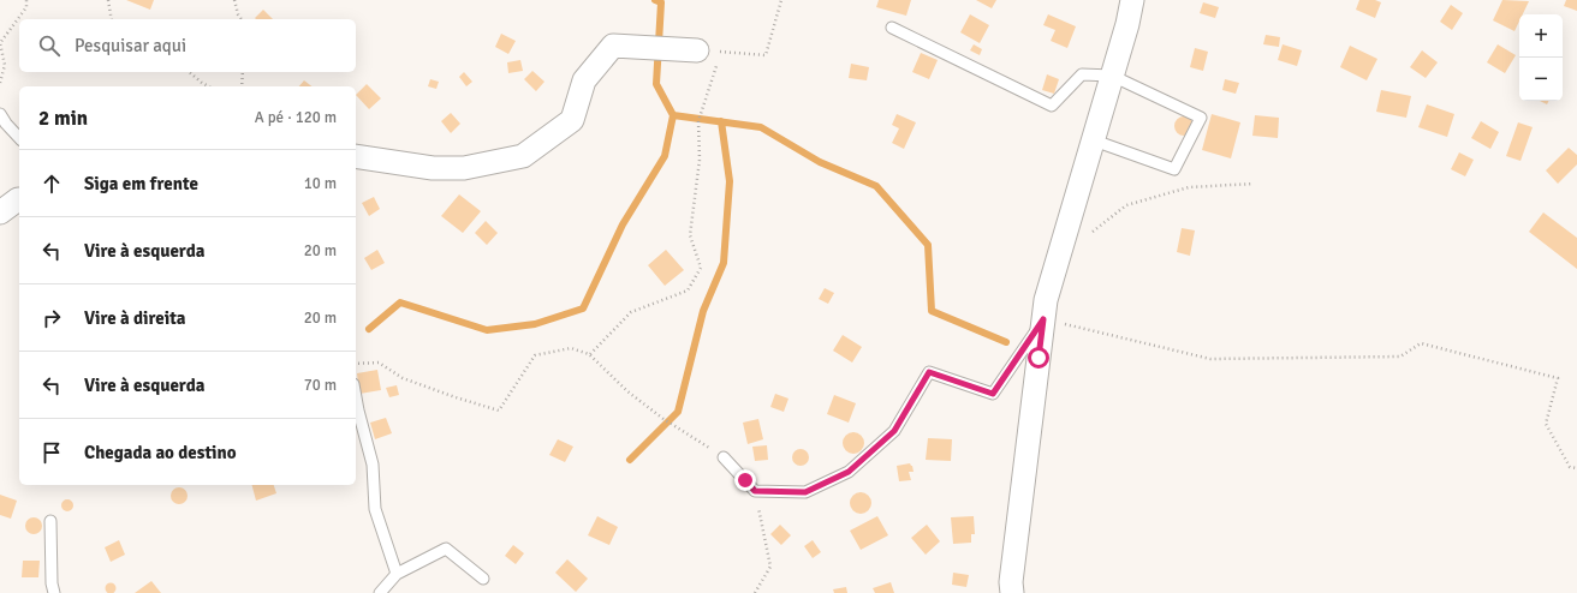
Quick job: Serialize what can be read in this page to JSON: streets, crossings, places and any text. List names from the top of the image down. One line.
{"page":{"map_buttons":["+","−"],"search":"Pesquisar aqui","heading":["2 min","A pé · 120 m"],"list":[["Siga em frente","10 m"],["Vire à esquerda","20 m"],["Vire à direita","20 m"],["Vire à esquerda","70 m"],"Chegada ao destino"]}}
